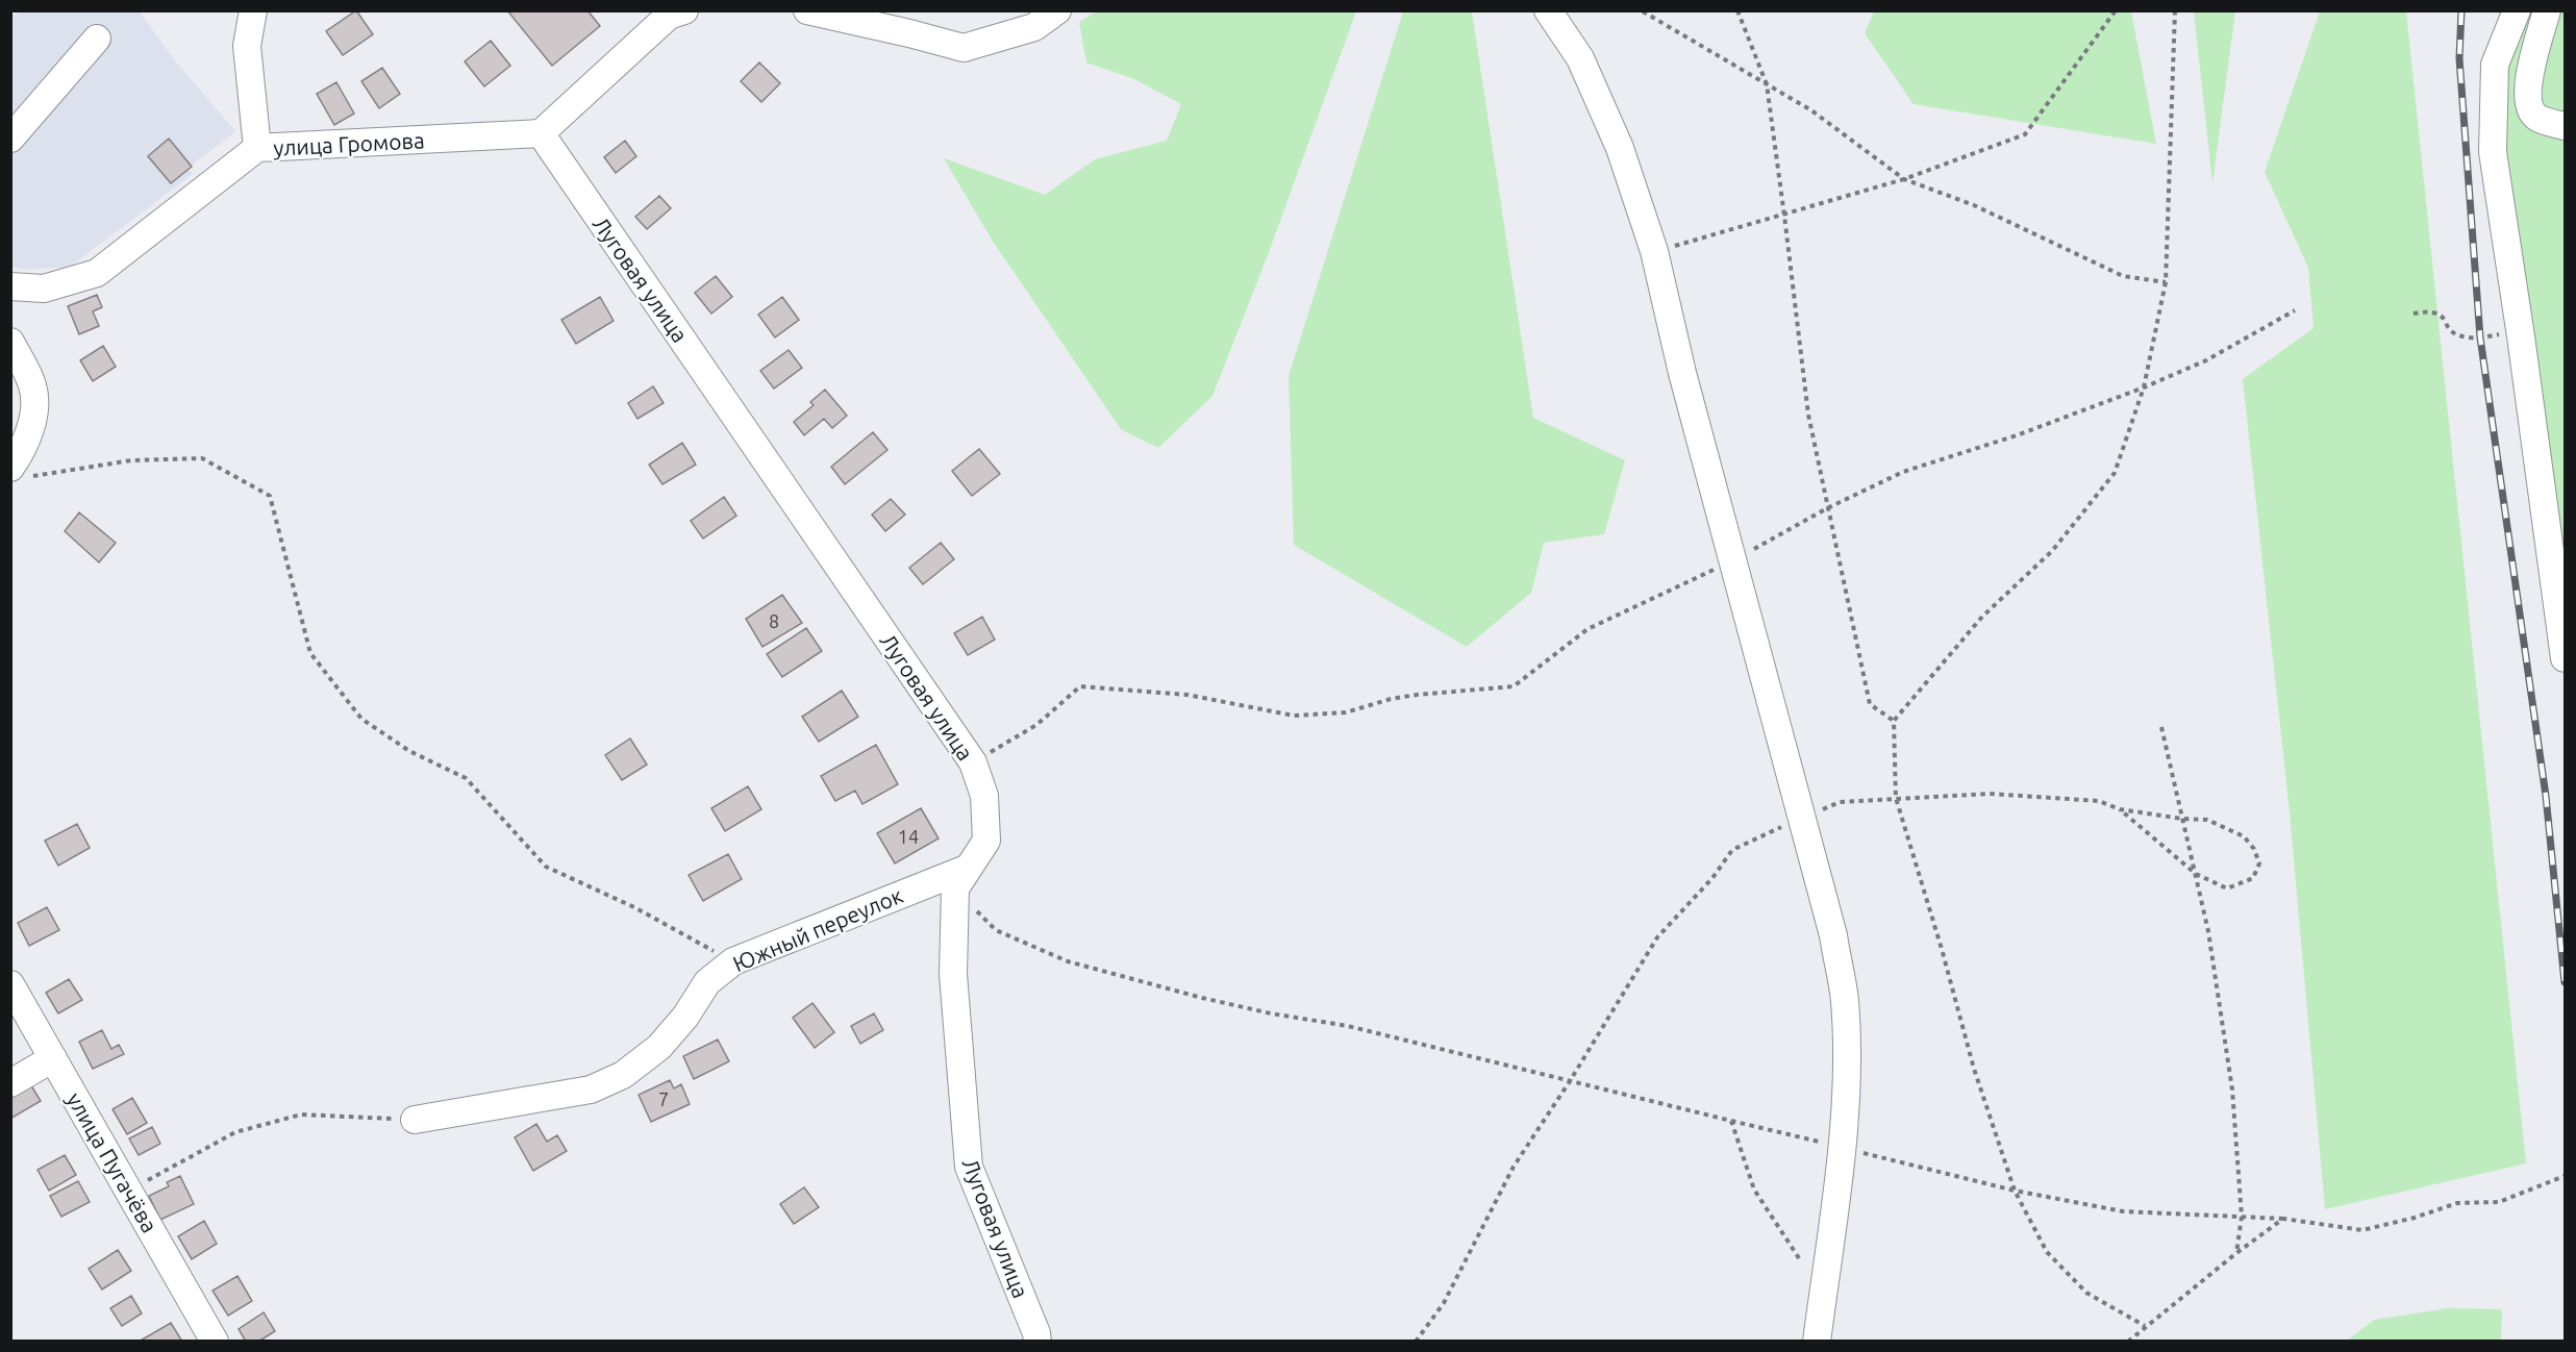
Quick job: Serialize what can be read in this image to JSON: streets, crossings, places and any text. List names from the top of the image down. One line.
{"streets":{"street":["улица Громова","Луговая улица","Южный переулок","улица Пугачёва"]},"crossings":[["улица Громова","Луговая улица"],["Луговая улица","Южный переулок"]],"house_numbers":["8","14","7"]}
